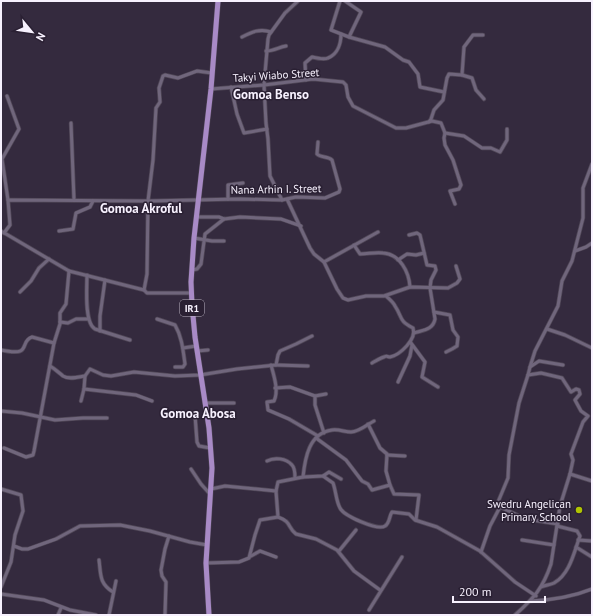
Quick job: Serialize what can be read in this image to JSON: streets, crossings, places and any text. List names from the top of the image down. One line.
{"streets":{"main road":["IR1"],"street":["Takyi Wiabo Street","Nana Arhin I. Street"]},"crossings":[["Takyi Wiabo Street","IR1"],["Nana Arhin I. Street","IR1"]],"districts":["Gomoa Benso","Gomoa Akroful","Gomoa Abosa"],"places":["Swedru Angelican Primary School"],"scale_bar":"200 m","north":"bottom right"}
